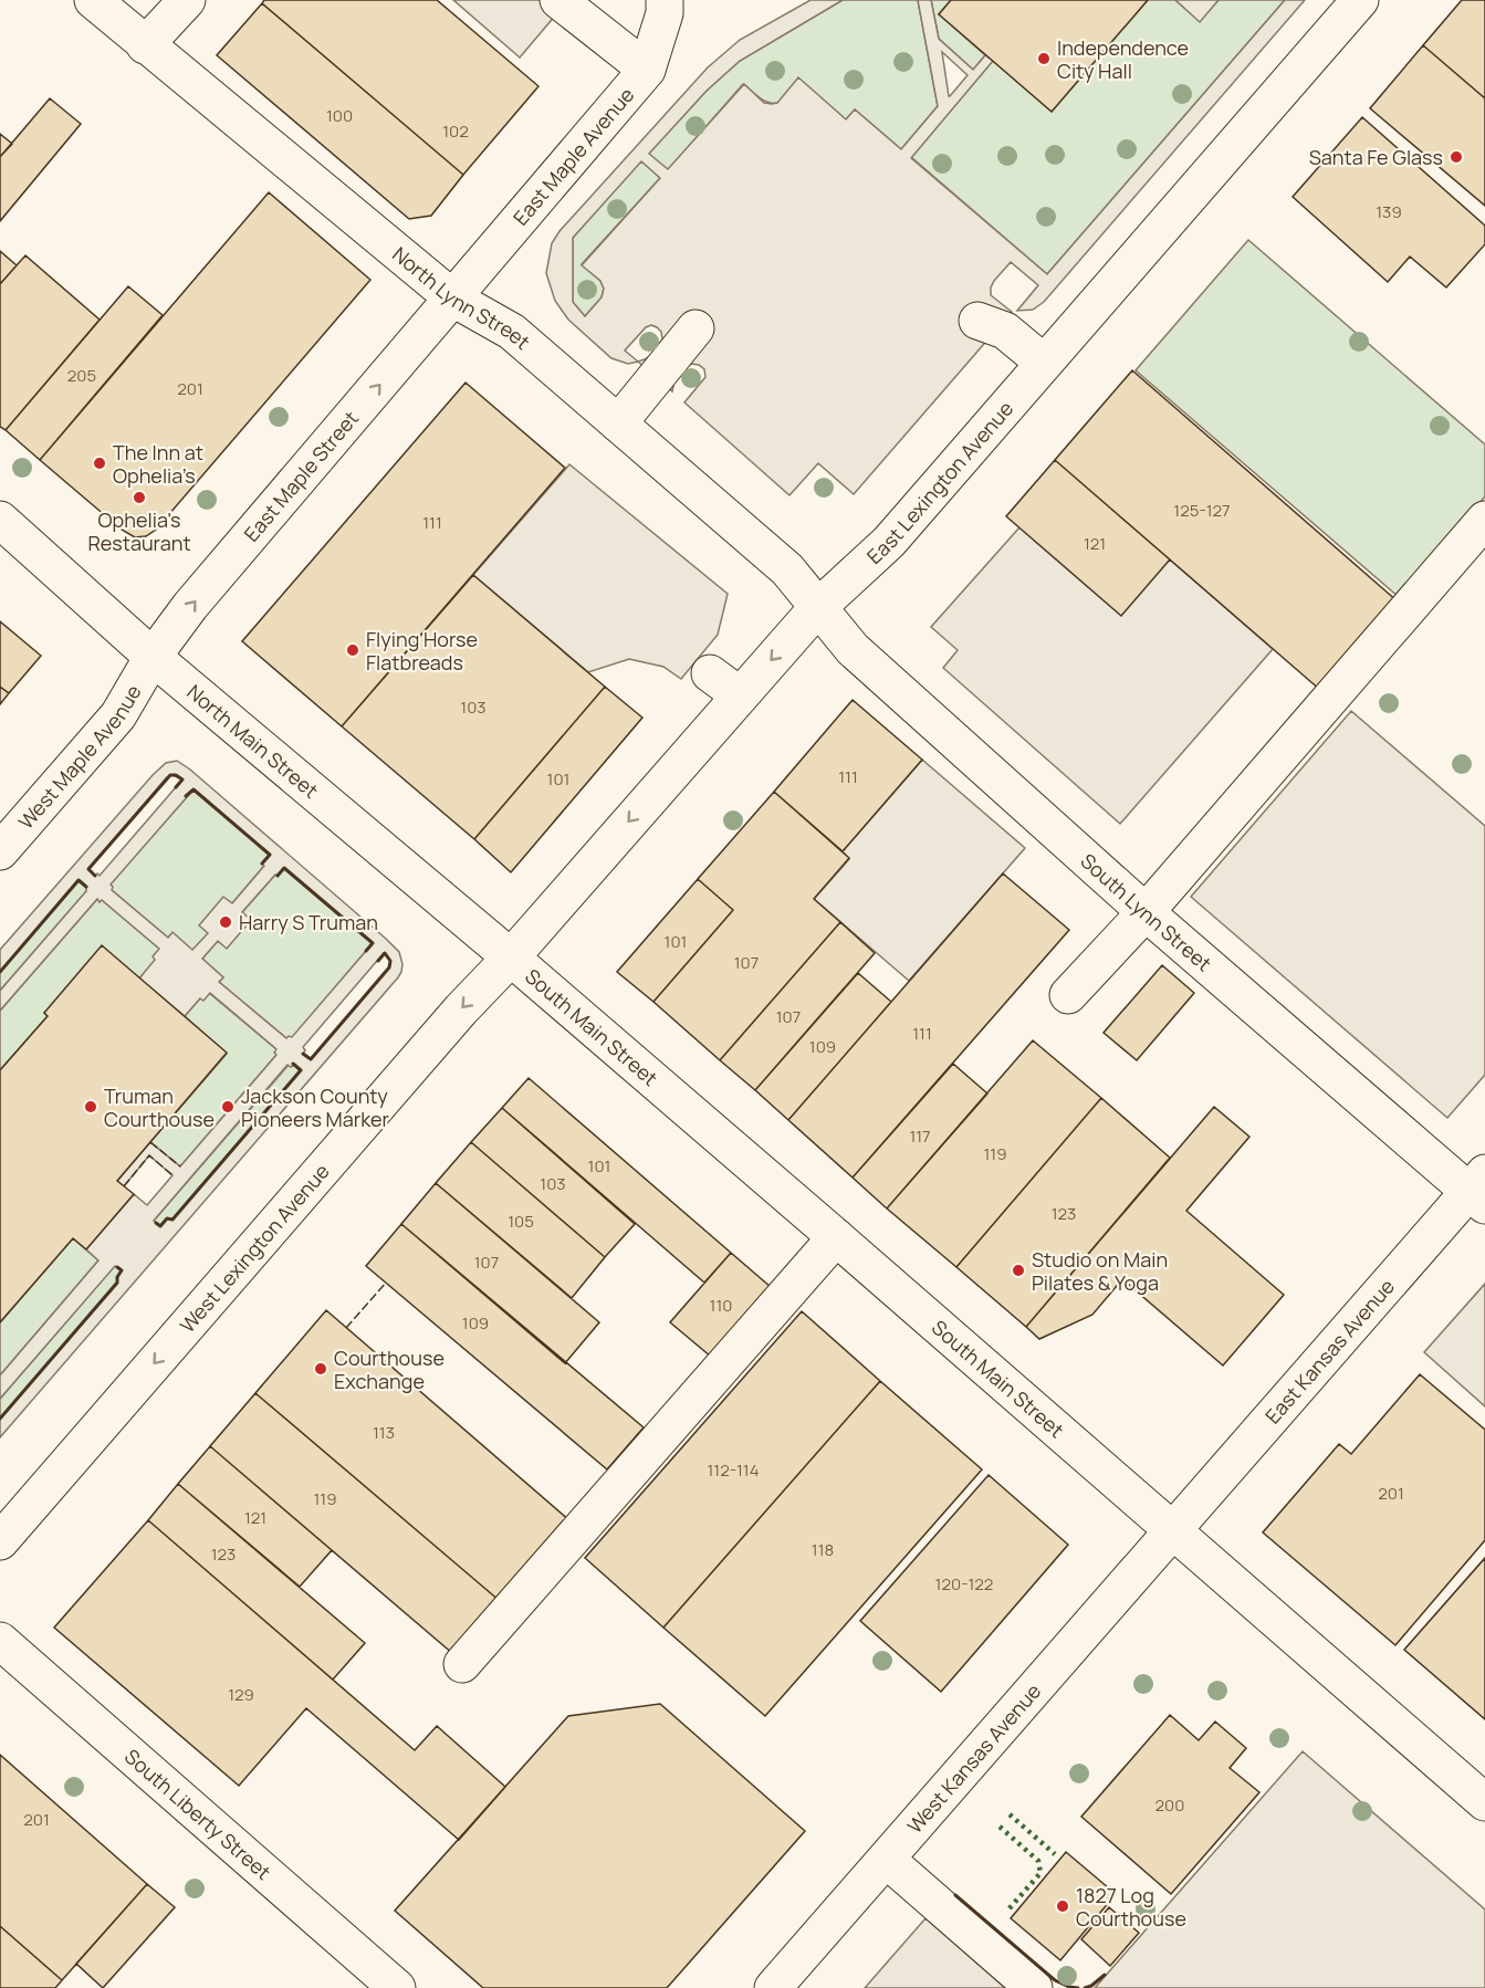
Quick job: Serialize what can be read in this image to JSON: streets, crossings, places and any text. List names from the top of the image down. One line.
{"streets":{"street":["East Maple Avenue","North Lynn Street","East Maple Street","East Lexington Avenue","North Main Street","West Maple Avenue","South Lynn Street","South Main Street","West Lexington Avenue","East Kansas Avenue","West Kansas Avenue","South Liberty Street"]},"crossings":[["East Maple Avenue","North Lynn Street"],["East Maple Avenue","East Maple Street"],["North Lynn Street","East Maple Street"],["North Lynn Street","East Lexington Avenue"],["North Lynn Street","South Lynn Street"],["East Maple Street","North Main Street"],["East Maple Street","West Maple Avenue"],["East Lexington Avenue","North Main Street"],["East Lexington Avenue","South Lynn Street"],["East Lexington Avenue","South Main Street"],["East Lexington Avenue","West Lexington Avenue"],["North Main Street","West Maple Avenue"],["North Main Street","South Main Street"],["North Main Street","West Lexington Avenue"],["South Lynn Street","East Kansas Avenue"],["South Main Street","West Lexington Avenue"],["South Main Street","East Kansas Avenue"],["South Main Street","West Kansas Avenue"],["East Kansas Avenue","West Kansas Avenue"]],"one_way":["East Maple Street","East Lexington Avenue","West Lexington Avenue"],"places":["Independence City Hall","Santa Fe Glass","The Inn at Ophelia’s","Ophelia's Restaurant","Flying Horse Flatbreads","Harry S Truman","Truman Courthouse","Jackson County Pioneers Marker","Studio on Main Pilates & Yoga","Courthouse Exchange","1827 Log Courthouse"],"house_numbers":["100","102","139","205","201","125-127","111","121","103","111","101","101","107","107","111","109","117","119","101","103","123","105","107","110","109","113","112-114","201","119","121","118","123","120-122","129","200","201"]}
